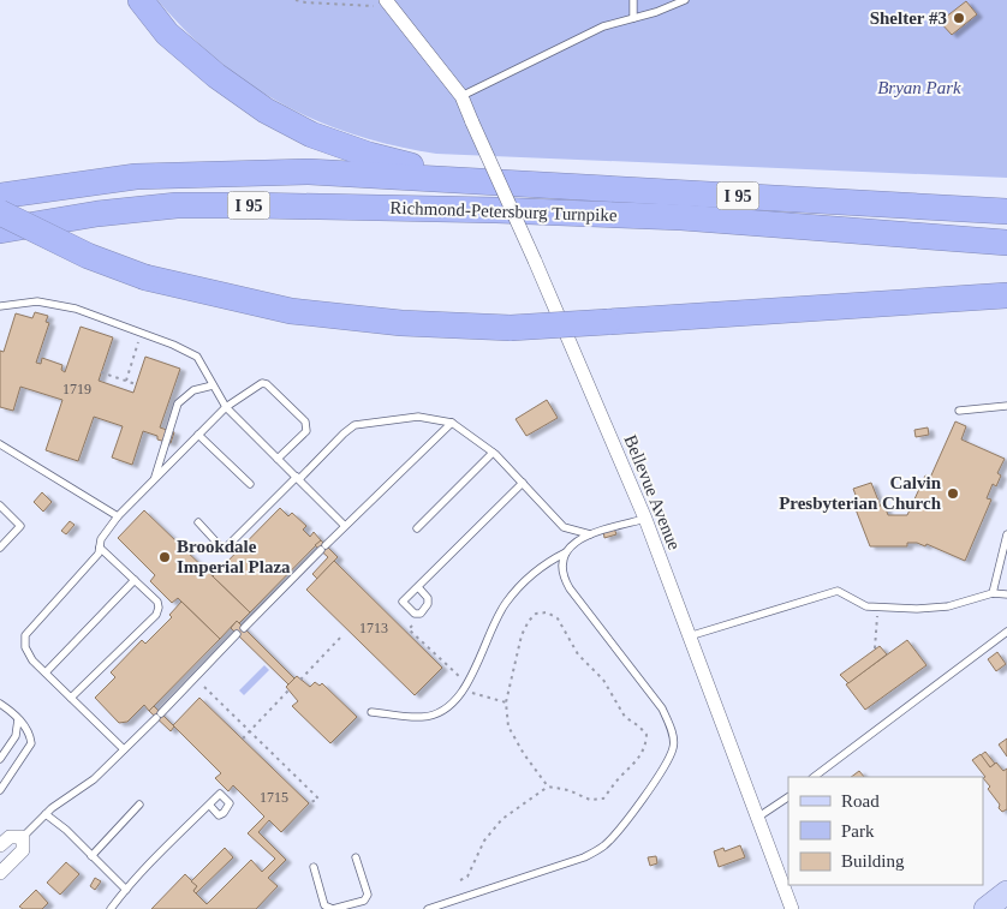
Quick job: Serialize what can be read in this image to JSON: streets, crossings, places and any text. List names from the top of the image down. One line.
{"streets":{"highway":["I 95","Richmond-Petersburg Turnpike"],"street":["Bellevue Avenue"]},"parks":["Bryan Park"],"places":["Shelter #3","Calvin Presbyterian Church","Brookdale Imperial Plaza"],"house_numbers":["1719","1713","1715"],"legend":["Road","Park","Building"]}
